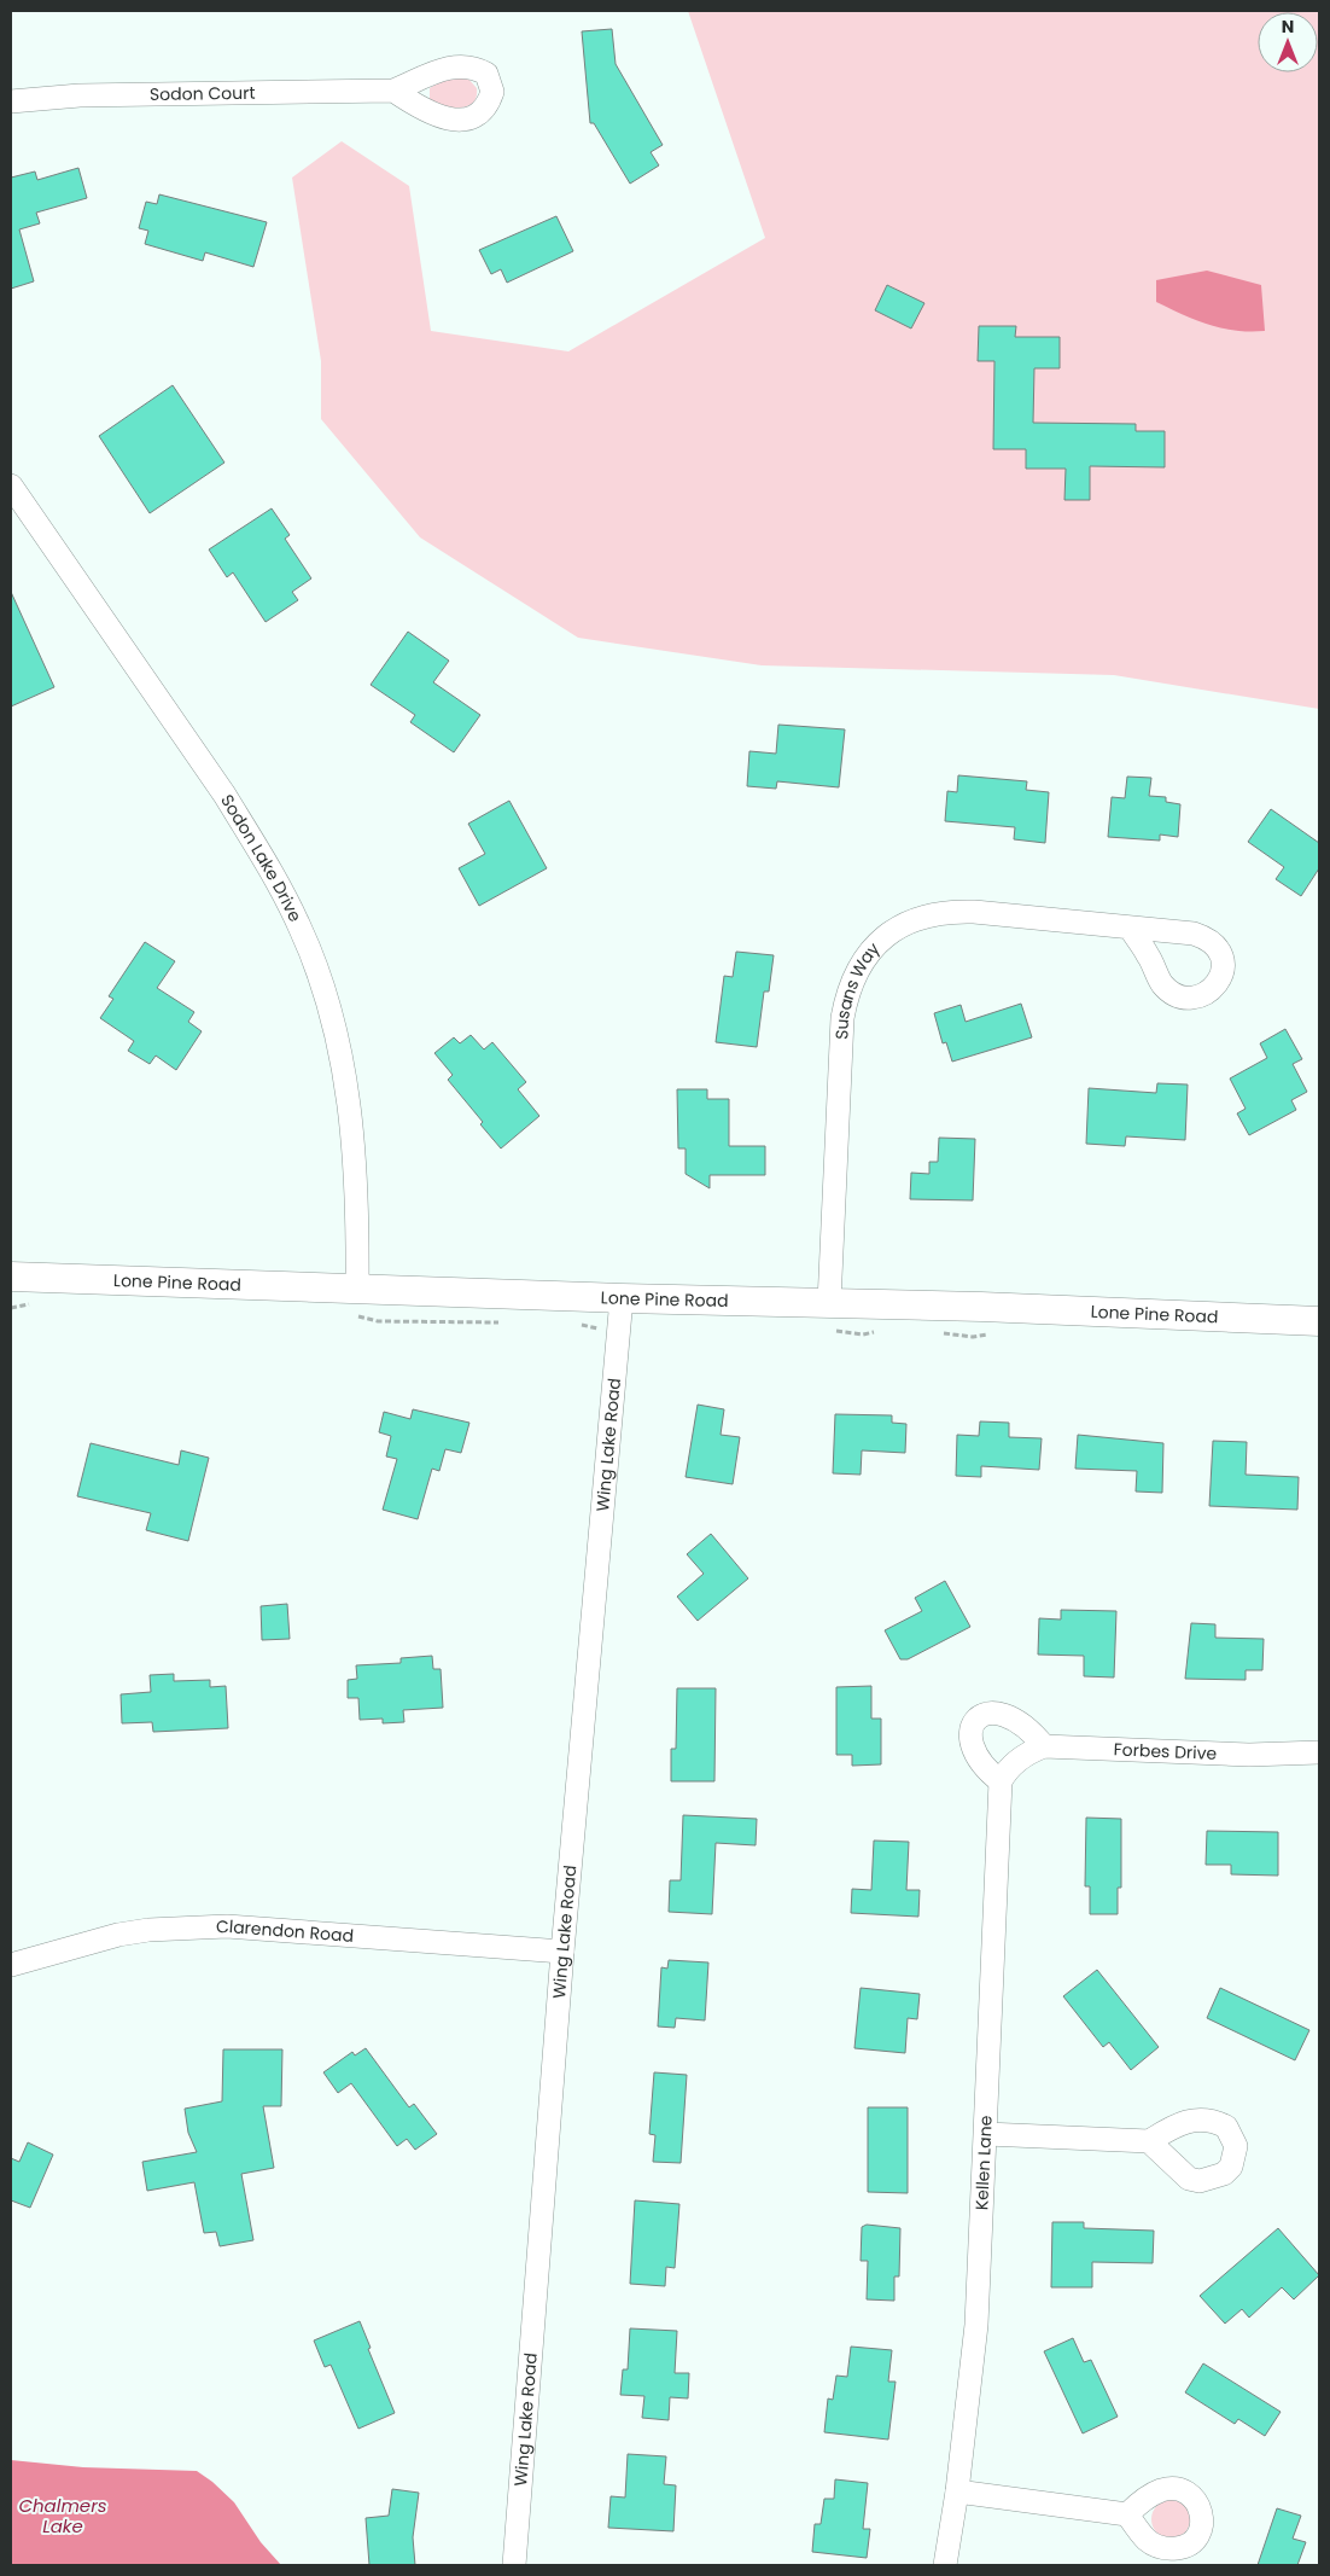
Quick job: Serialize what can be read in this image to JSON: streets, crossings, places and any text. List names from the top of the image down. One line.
{"streets":{"street":["Sodon Court","Sodon Lake Drive","Susans Way","Lone Pine Road","Wing Lake Road","Forbes Drive","Clarendon Road","Kellen Lane"]},"crossings":[["Sodon Lake Drive","Lone Pine Road"],["Susans Way","Lone Pine Road"],["Lone Pine Road","Wing Lake Road"],["Wing Lake Road","Clarendon Road"]],"water":["Chalmers Lake"],"north":"top"}
